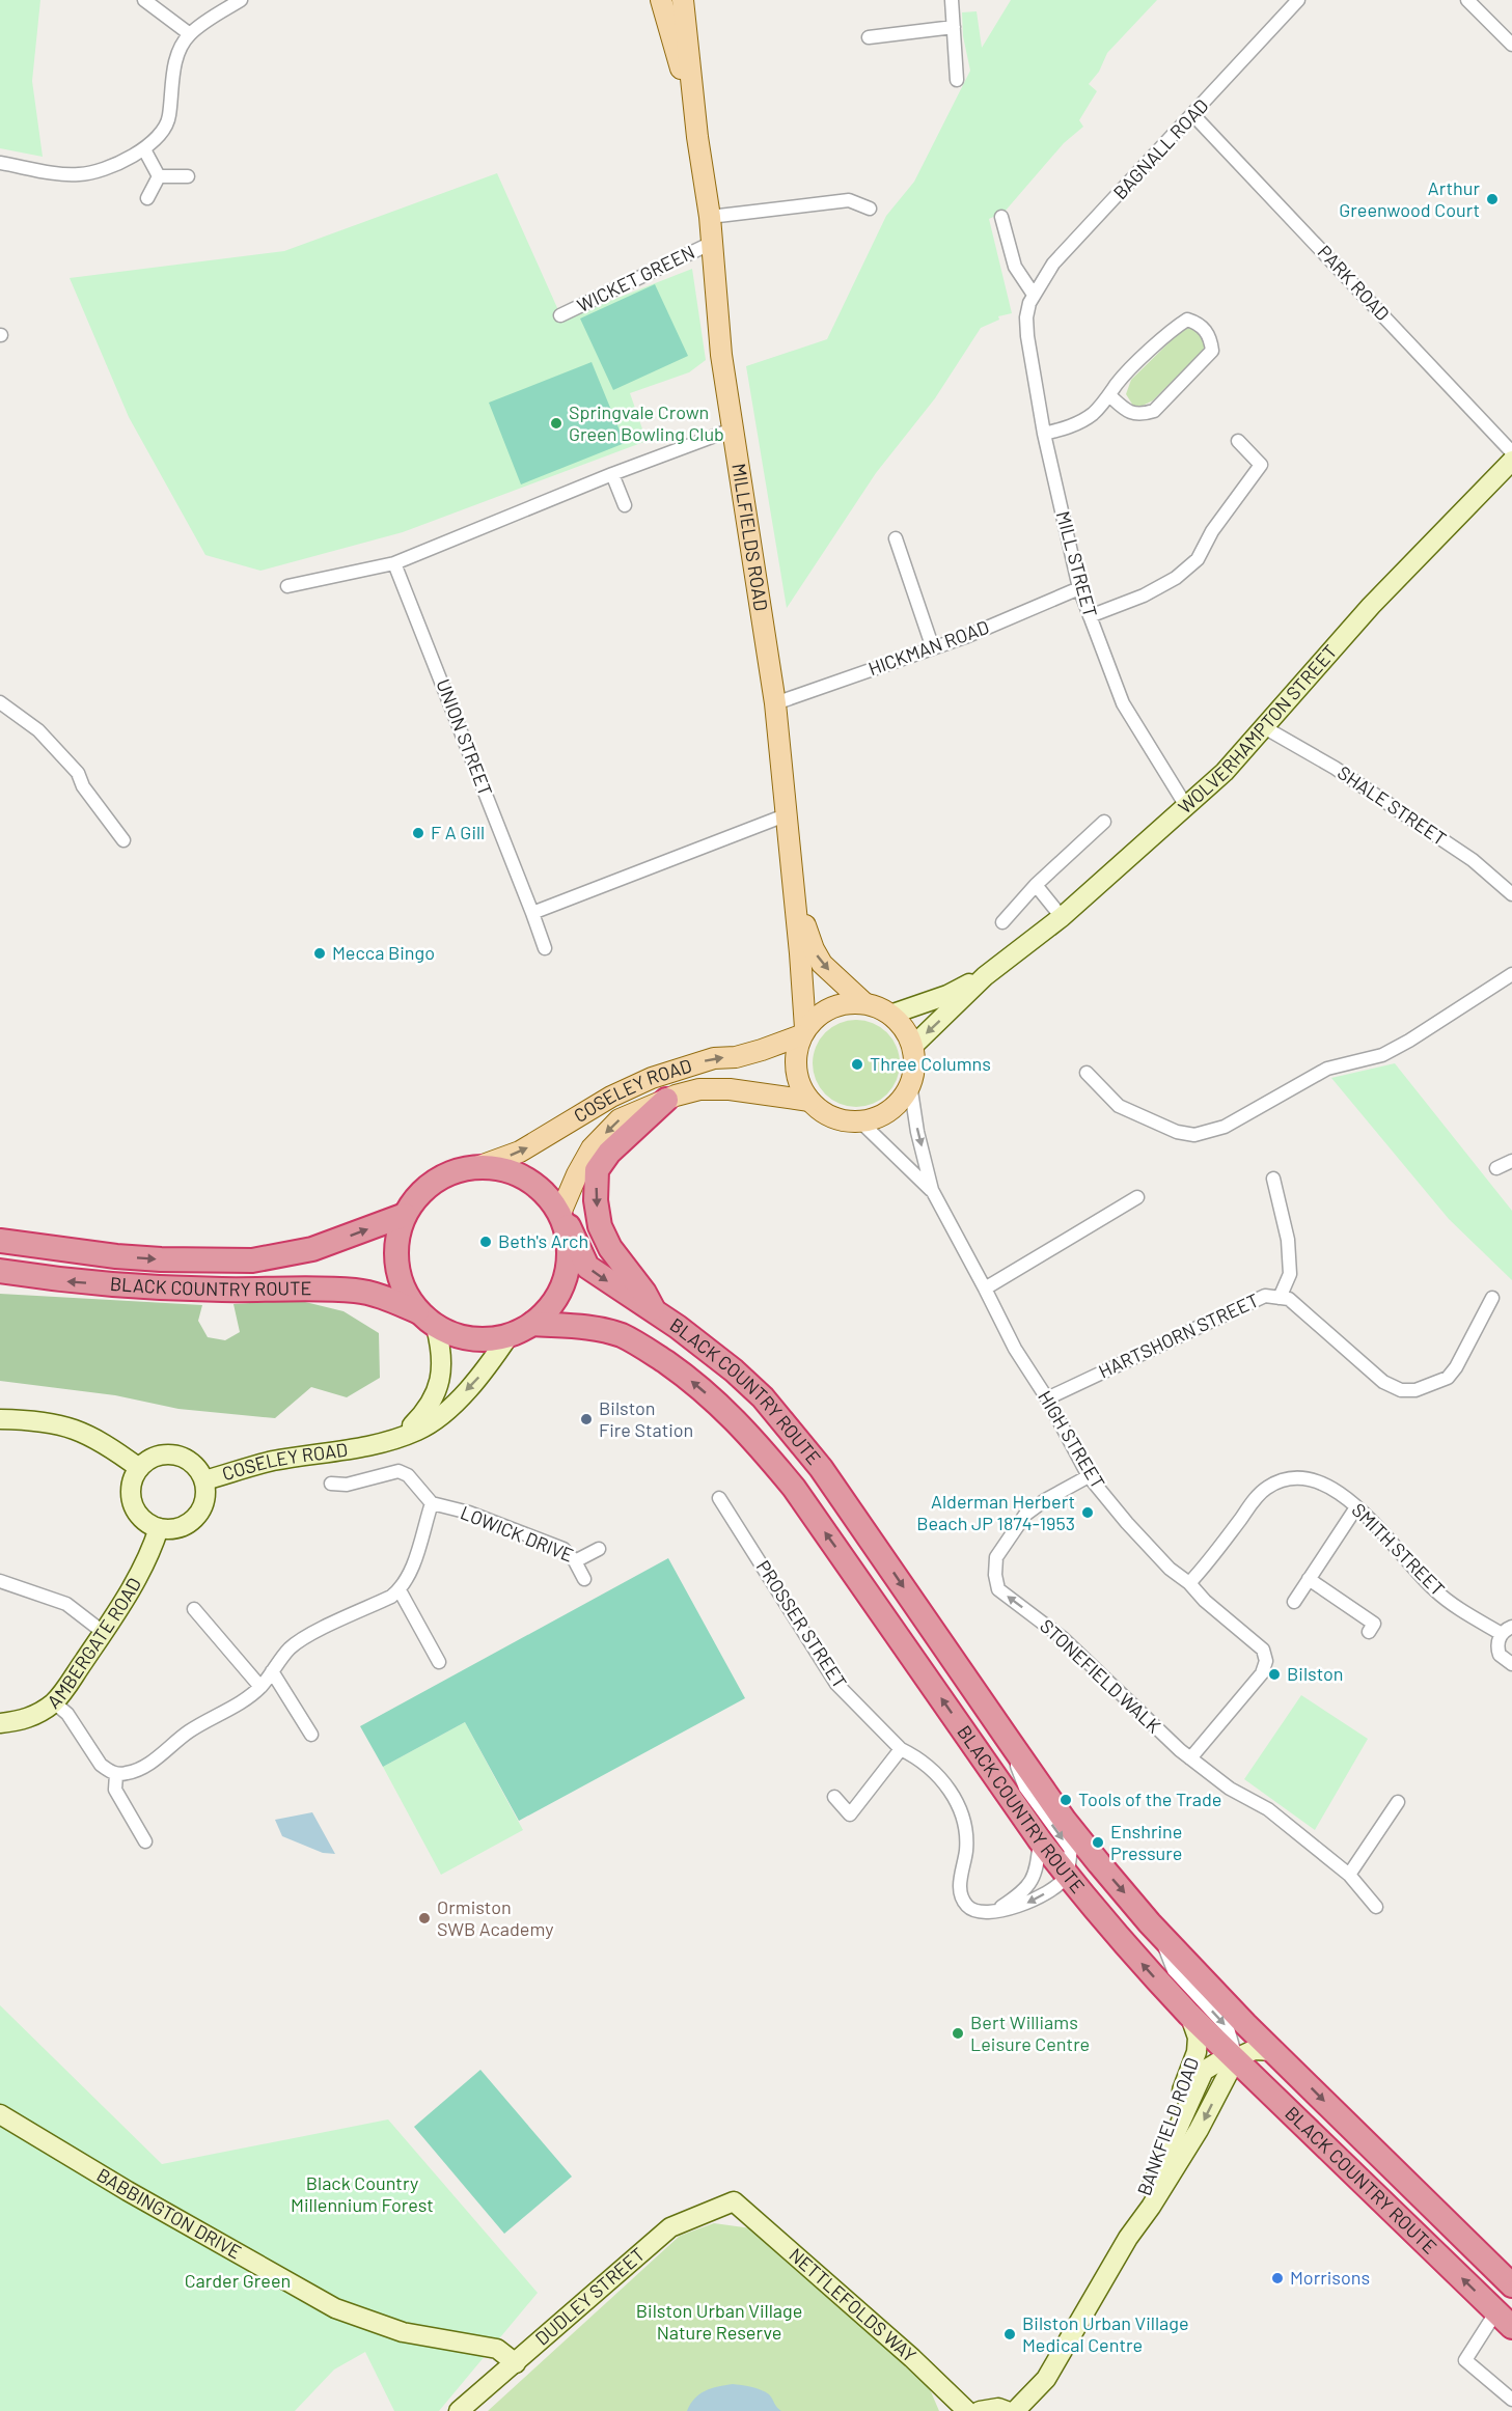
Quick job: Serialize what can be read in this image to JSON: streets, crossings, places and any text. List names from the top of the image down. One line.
{"streets":{"highway":["BLACK COUNTRY ROUTE"],"main road":["MILLFIELDS ROAD","COSELEY ROAD"],"street":["BAGNALL ROAD","WICKET GREEN","PARK ROAD","MILL STREET","HICKMAN ROAD","WOLVERHAMPTON STREET","UNION STREET","SHALE STREET","HARTSHORN STREET","HIGH STREET","LOWICK DRIVE","SMITH STREET","PROSSER STREET","AMBERGATE ROAD","STONEFIELD WALK","BANKFIELD ROAD","BABBINGTON DRIVE","DUDLEY STREET","NETTLEFOLDS WAY"]},"crossings":[["BAGNALL ROAD","PARK ROAD"],["BAGNALL ROAD","MILL STREET"],["WICKET GREEN","MILLFIELDS ROAD"],["MILLFIELDS ROAD","HICKMAN ROAD"],["MILLFIELDS ROAD","COSELEY ROAD"],["MILLFIELDS ROAD","HIGH STREET"],["MILL STREET","HICKMAN ROAD"],["MILL STREET","WOLVERHAMPTON STREET"],["WOLVERHAMPTON STREET","SHALE STREET"],["COSELEY ROAD","BLACK COUNTRY ROUTE"],["COSELEY ROAD","HIGH STREET"],["COSELEY ROAD","AMBERGATE ROAD"],["BLACK COUNTRY ROUTE","BANKFIELD ROAD"],["HARTSHORN STREET","HIGH STREET"],["HIGH STREET","SMITH STREET"],["HIGH STREET","STONEFIELD WALK"],["BABBINGTON DRIVE","DUDLEY STREET"],["DUDLEY STREET","NETTLEFOLDS WAY"]],"parks":["Black Country Millennium Forest","Carder Green","Bilston Urban Village Nature Reserve"],"places":["Arthur Greenwood Court","Springvale Crown Green Bowling Club","F A Gill","Mecca Bingo","Three Columns","Beth's Arch","Bilston Fire Station","Alderman Herbert Beach JP 1874-1953","Bilston","Tools of the Trade","Enshrine Pressure","Ormiston SWB Academy","Bert Williams Leisure Centre","Morrisons","Bilston Urban Village Medical Centre"]}
